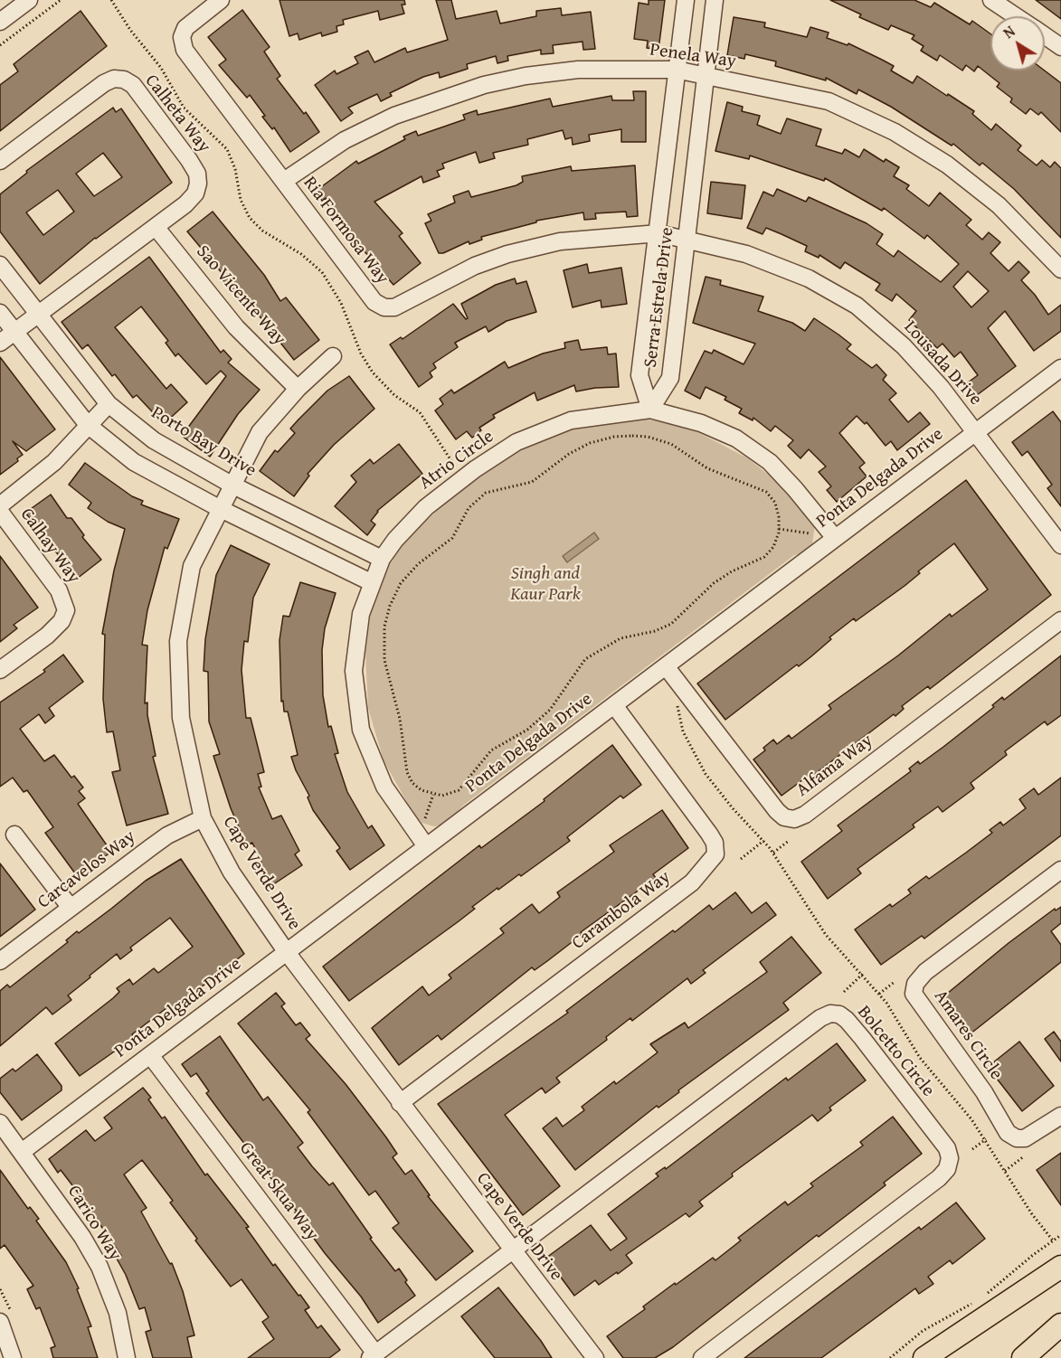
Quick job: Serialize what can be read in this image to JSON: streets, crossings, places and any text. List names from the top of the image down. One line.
{"streets":{"street":["Penela Way","Calheta Way","Ria Formosa Way","Sao Vicente Way","Serra Estrela Drive","Lousada Drive","Porto Bay Drive","Atrio Circle","Ponta Delgada Drive","Calhay Way","Alfama Way","Carcavelos Way","Cape Verde Drive","Carambola Way","Amares Circle","Bolcetto Circle","Great Skua Way","Carico Way"]},"crossings":[["Penela Way","Ria Formosa Way"],["Penela Way","Serra Estrela Drive"],["Calheta Way","Sao Vicente Way"],["Calheta Way","Porto Bay Drive"],["Ria Formosa Way","Serra Estrela Drive"],["Ria Formosa Way","Lousada Drive"],["Sao Vicente Way","Cape Verde Drive"],["Serra Estrela Drive","Lousada Drive"],["Serra Estrela Drive","Atrio Circle"],["Lousada Drive","Ponta Delgada Drive"],["Porto Bay Drive","Atrio Circle"],["Porto Bay Drive","Cape Verde Drive"],["Atrio Circle","Ponta Delgada Drive"],["Ponta Delgada Drive","Alfama Way"],["Ponta Delgada Drive","Cape Verde Drive"],["Ponta Delgada Drive","Carambola Way"],["Ponta Delgada Drive","Great Skua Way"],["Ponta Delgada Drive","Carico Way"],["Carcavelos Way","Cape Verde Drive"],["Cape Verde Drive","Carambola Way"],["Cape Verde Drive","Bolcetto Circle"]],"parks":["Singh and Kaur Park"],"north":"top left"}
